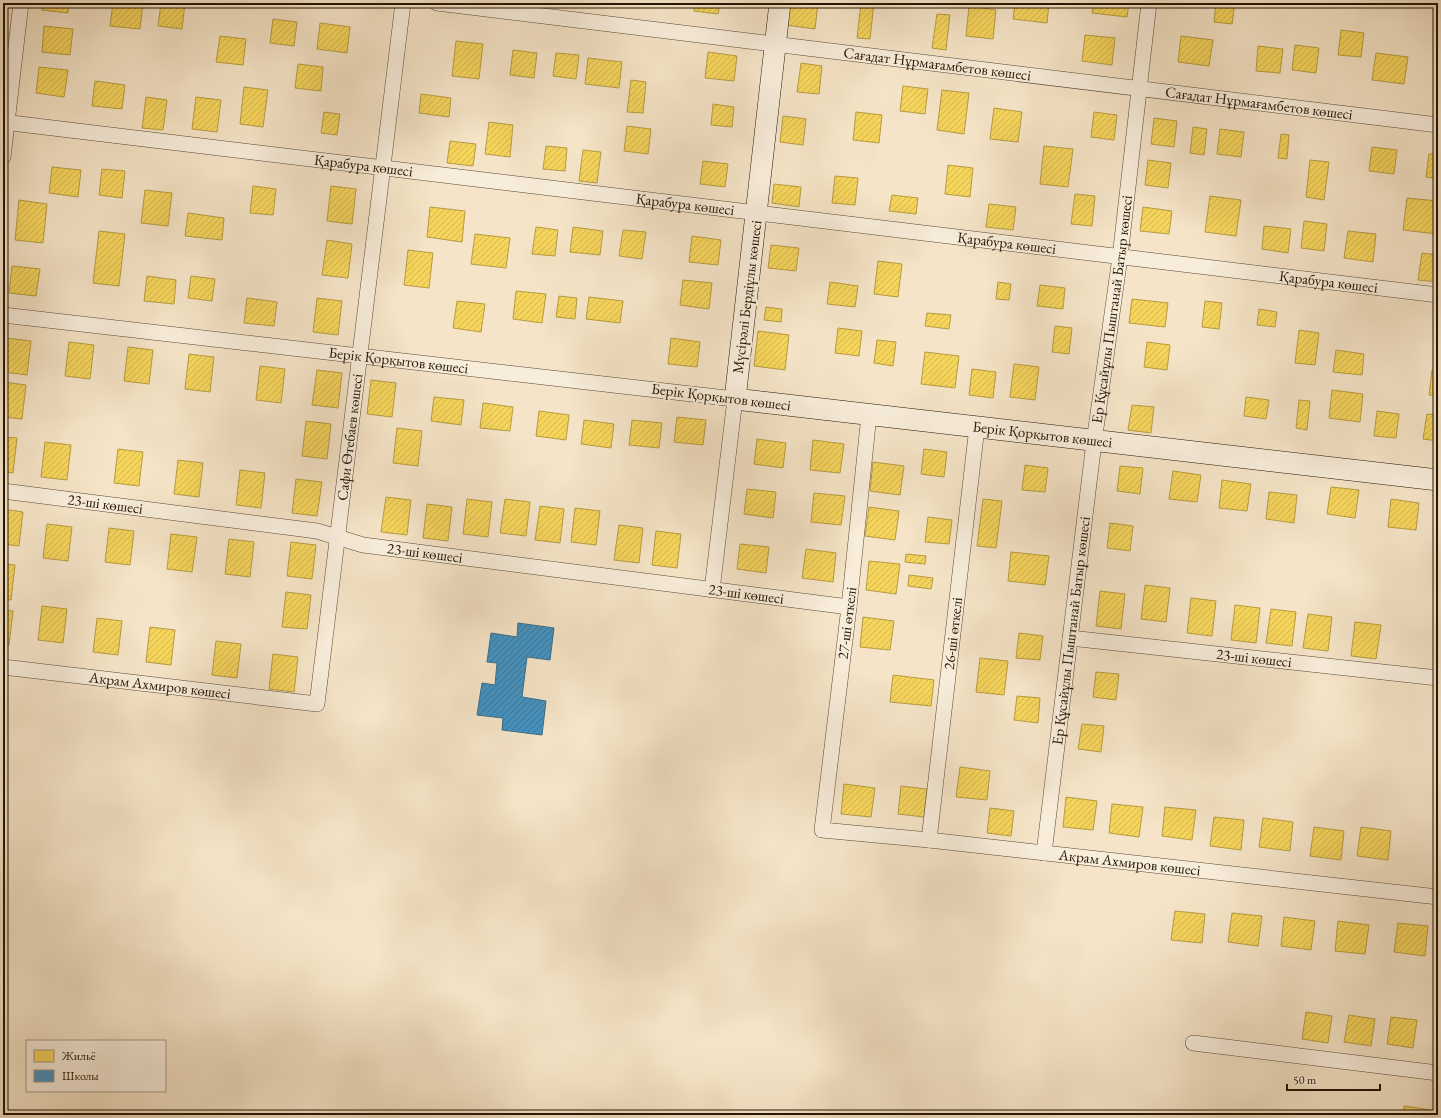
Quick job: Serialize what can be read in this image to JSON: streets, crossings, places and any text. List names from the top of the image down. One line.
{"streets":{"street":["Сағадат Нұрмағамбетов көшесі","Қарабура көшесі","Мүсірәлі Бердіұлы көшесі","Ер Құсайұлы Пыштанай Батыр көшесі","Берік Қорқытов көшесі","Сафи Өтебаев көшесі","23-шi көшесi","27-ші өткелі","26-ші өткелі","Акрам Ахмиров көшесі"]},"crossings":[["Сағадат Нұрмағамбетов көшесі","Мүсірәлі Бердіұлы көшесі"],["Сағадат Нұрмағамбетов көшесі","Ер Құсайұлы Пыштанай Батыр көшесі"],["Қарабура көшесі","Мүсірәлі Бердіұлы көшесі"],["Қарабура көшесі","Ер Құсайұлы Пыштанай Батыр көшесі"],["Қарабура көшесі","Сафи Өтебаев көшесі"],["Мүсірәлі Бердіұлы көшесі","Берік Қорқытов көшесі"],["Мүсірәлі Бердіұлы көшесі","23-шi көшесi"],["Ер Құсайұлы Пыштанай Батыр көшесі","Берік Қорқытов көшесі"],["Ер Құсайұлы Пыштанай Батыр көшесі","23-шi көшесi"],["Ер Құсайұлы Пыштанай Батыр көшесі","Акрам Ахмиров көшесі"],["Берік Қорқытов көшесі","Сафи Өтебаев көшесі"],["Берік Қорқытов көшесі","27-ші өткелі"],["Берік Қорқытов көшесі","26-ші өткелі"],["Сафи Өтебаев көшесі","23-шi көшесi"],["Сафи Өтебаев көшесі","Акрам Ахмиров көшесі"],["23-шi көшесi","27-ші өткелі"],["27-ші өткелі","Акрам Ахмиров көшесі"],["26-ші өткелі","Акрам Ахмиров көшесі"]],"legend":["Жильё","Школы"],"scale_bar":"50 m"}
